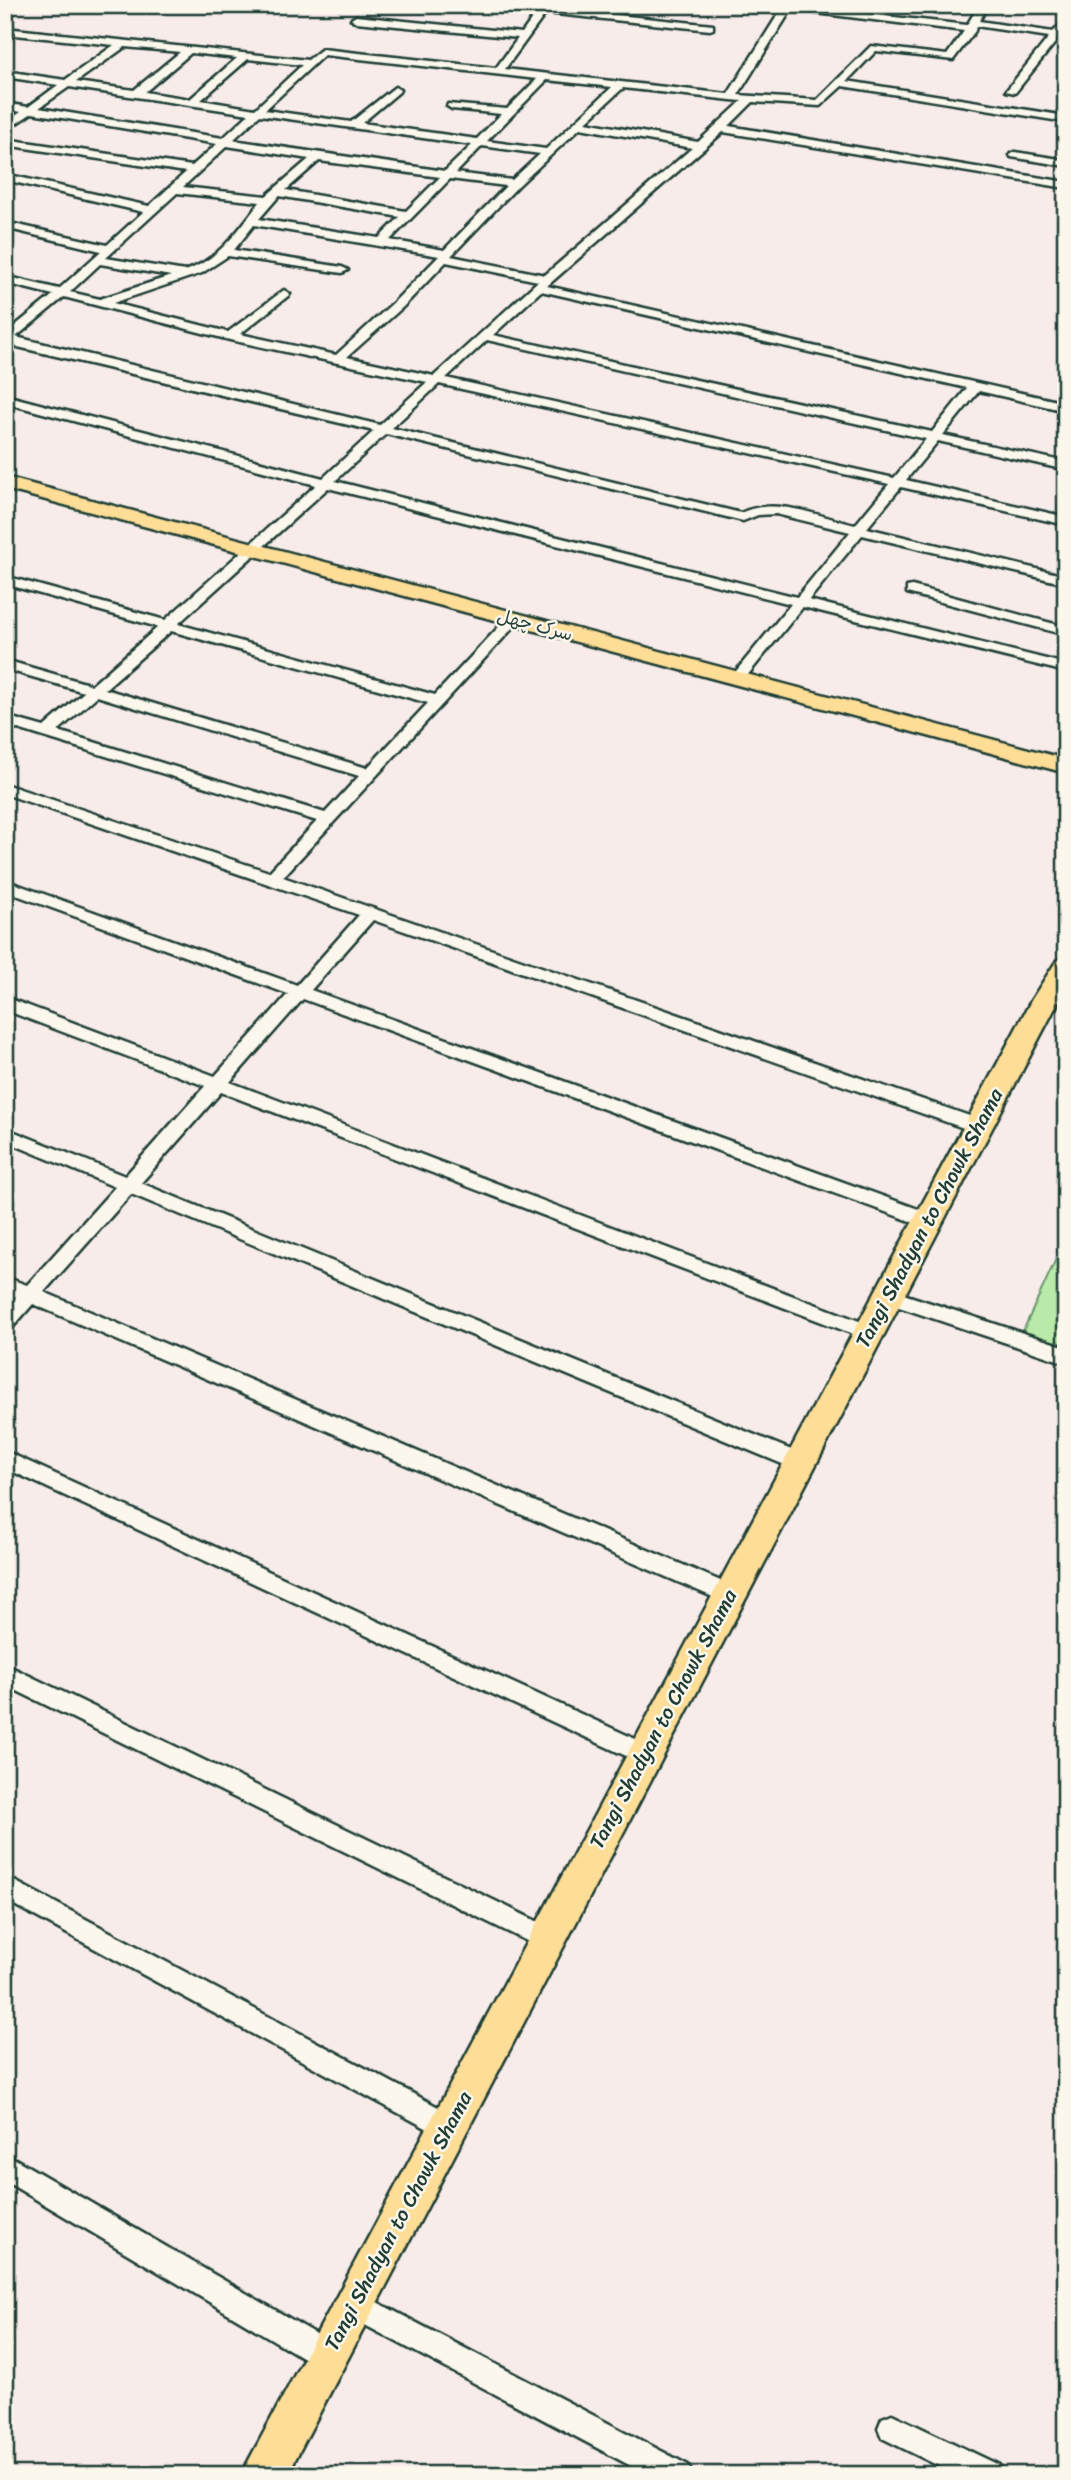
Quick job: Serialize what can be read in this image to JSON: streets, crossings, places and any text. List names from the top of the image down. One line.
{"streets":{"main road":["سرک چهل","Tangi Shadyan to Chowk Shama"]}}
